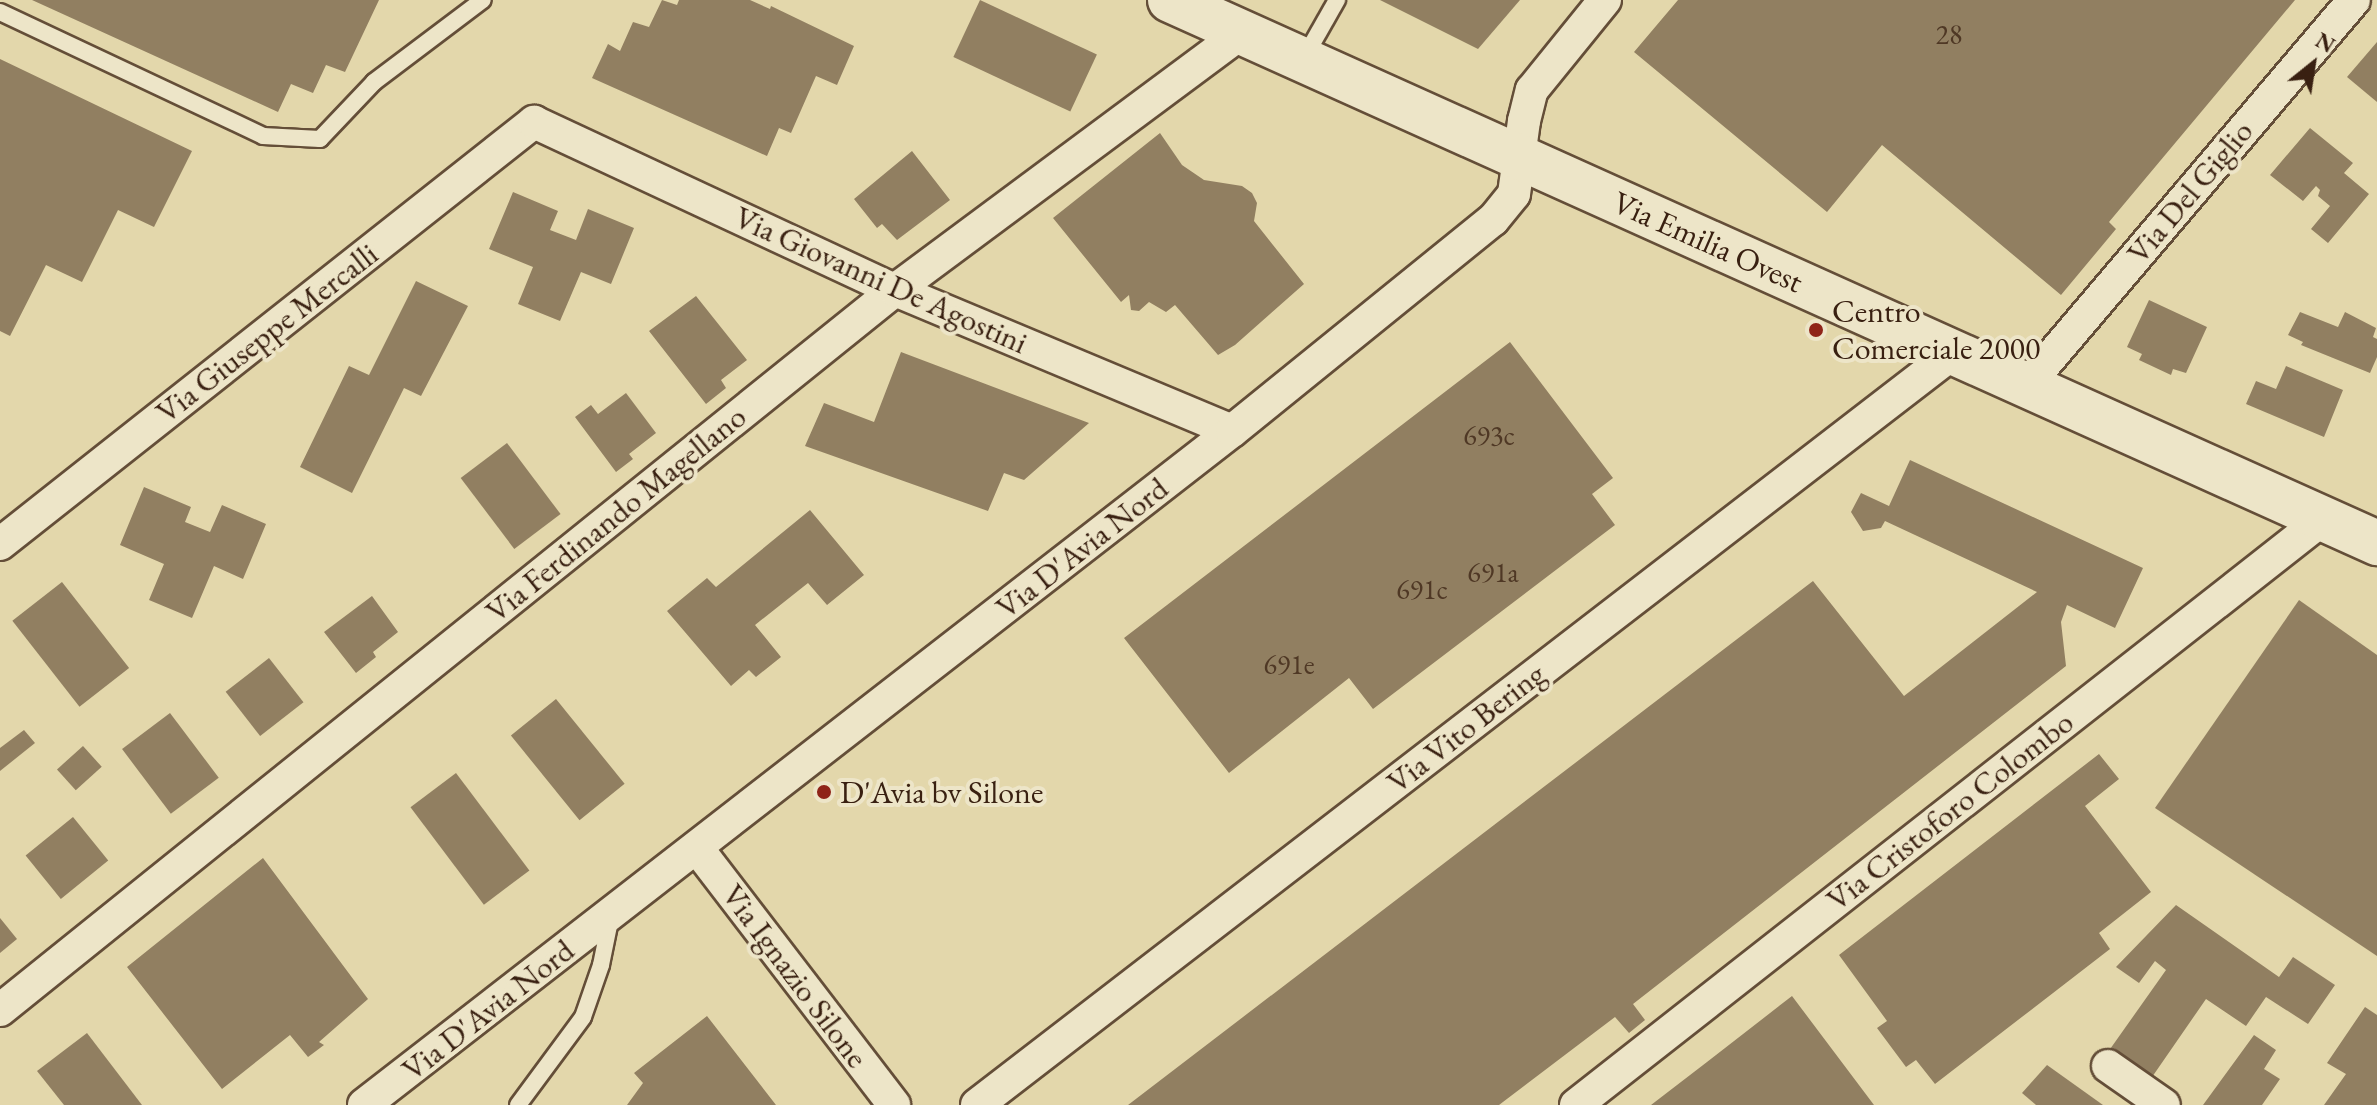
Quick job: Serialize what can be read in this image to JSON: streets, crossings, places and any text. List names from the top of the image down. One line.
{"streets":{"main road":["Via Emilia Ovest"],"street":["Via Del Giglio","Via Giovanni De Agostini","Via Giuseppe Mercalli","Via Ferdinando Magellano","Via D'Avia Nord","Via Vito Bering","Via Cristoforo Colombo","Via Ignazio Silone"]},"crossings":[["Via Del Giglio","Via Emilia Ovest"],["Via Emilia Ovest","Via Ferdinando Magellano"],["Via Emilia Ovest","Via D'Avia Nord"],["Via Emilia Ovest","Via Vito Bering"],["Via Emilia Ovest","Via Cristoforo Colombo"],["Via Giovanni De Agostini","Via Giuseppe Mercalli"],["Via Giovanni De Agostini","Via Ferdinando Magellano"],["Via Giovanni De Agostini","Via D'Avia Nord"],["Via D'Avia Nord","Via Ignazio Silone"]],"places":["Centro Comerciale 2000","D'Avia bv Silone"],"house_numbers":["28","693c","691a","691c","691e"],"north":"top right"}
